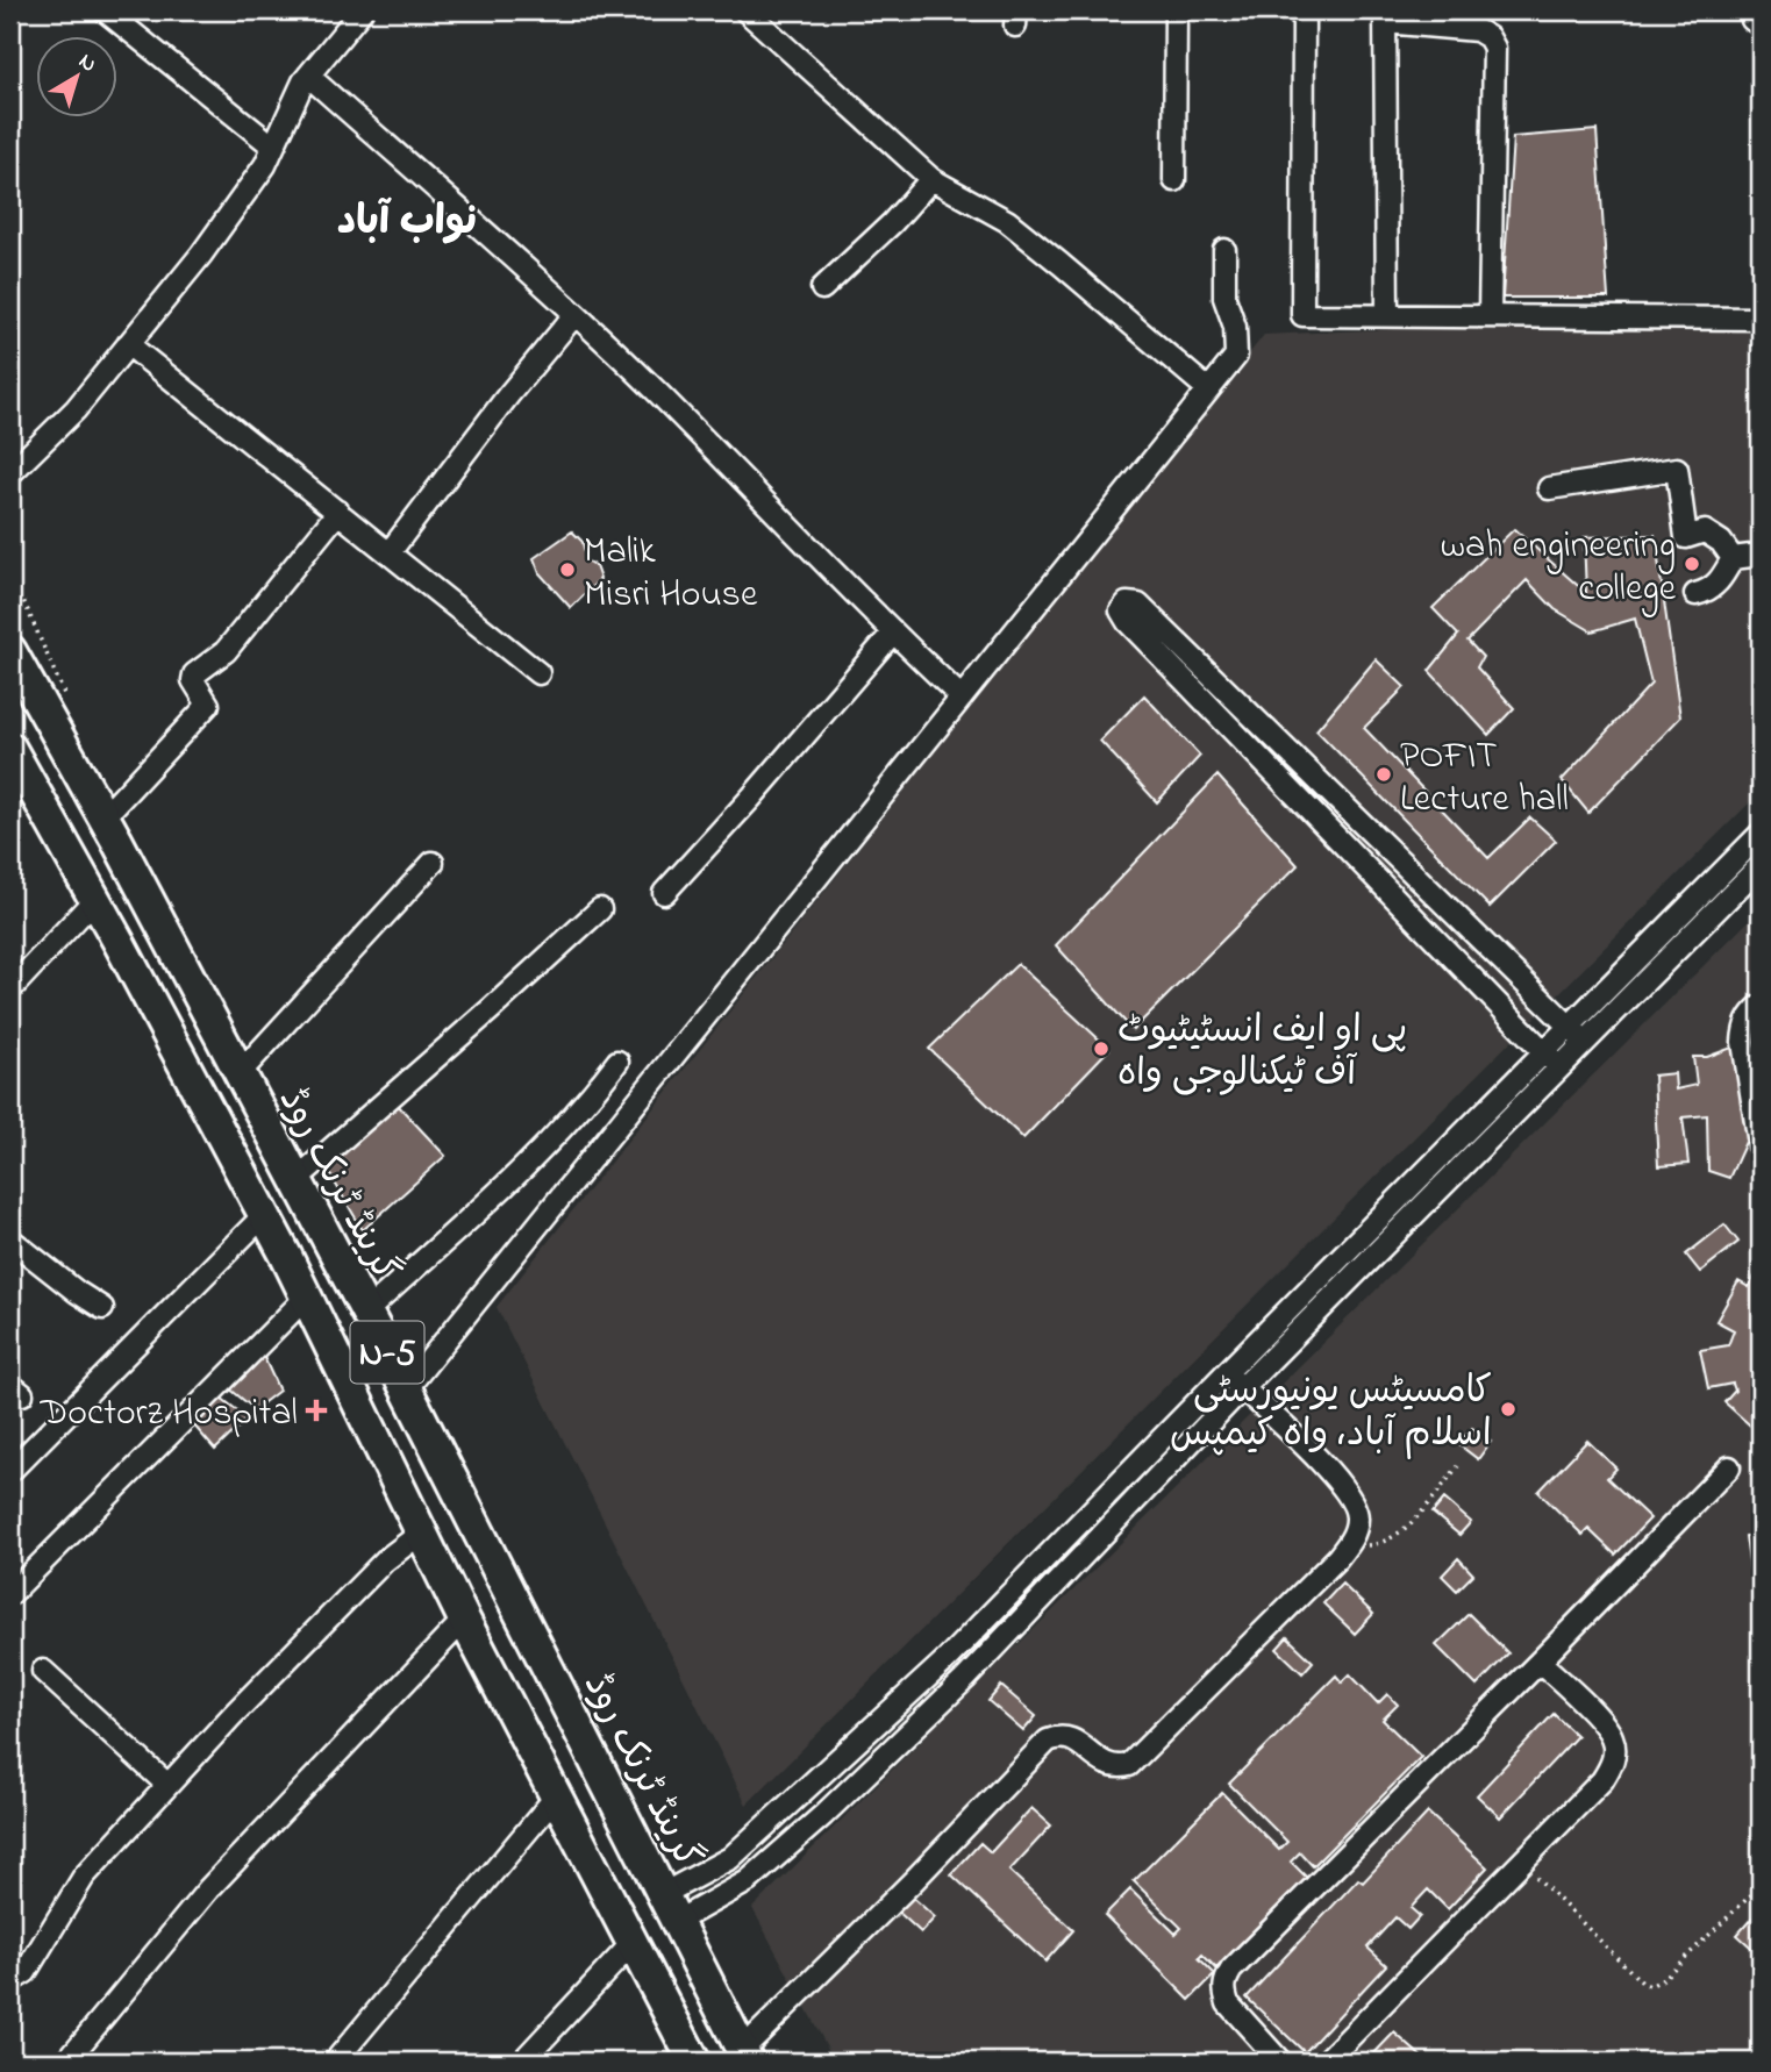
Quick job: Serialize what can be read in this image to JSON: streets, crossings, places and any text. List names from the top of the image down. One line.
{"streets":{"highway":["گرینڈ ٹرنک روڈ","N-5"]},"districts":["نواب آباد"],"places":{"other":["wah engineering college","Malik Misri House","POFIT Lecture hall","پی او ایف انسٹیٹیوٹ آف ٹیکنالوجی واہ","کامسیٹس یونیورسٹی اسلام آباد، واہ کیمپس"],"health":["Doctorz Hospital"]},"north":"top right"}
